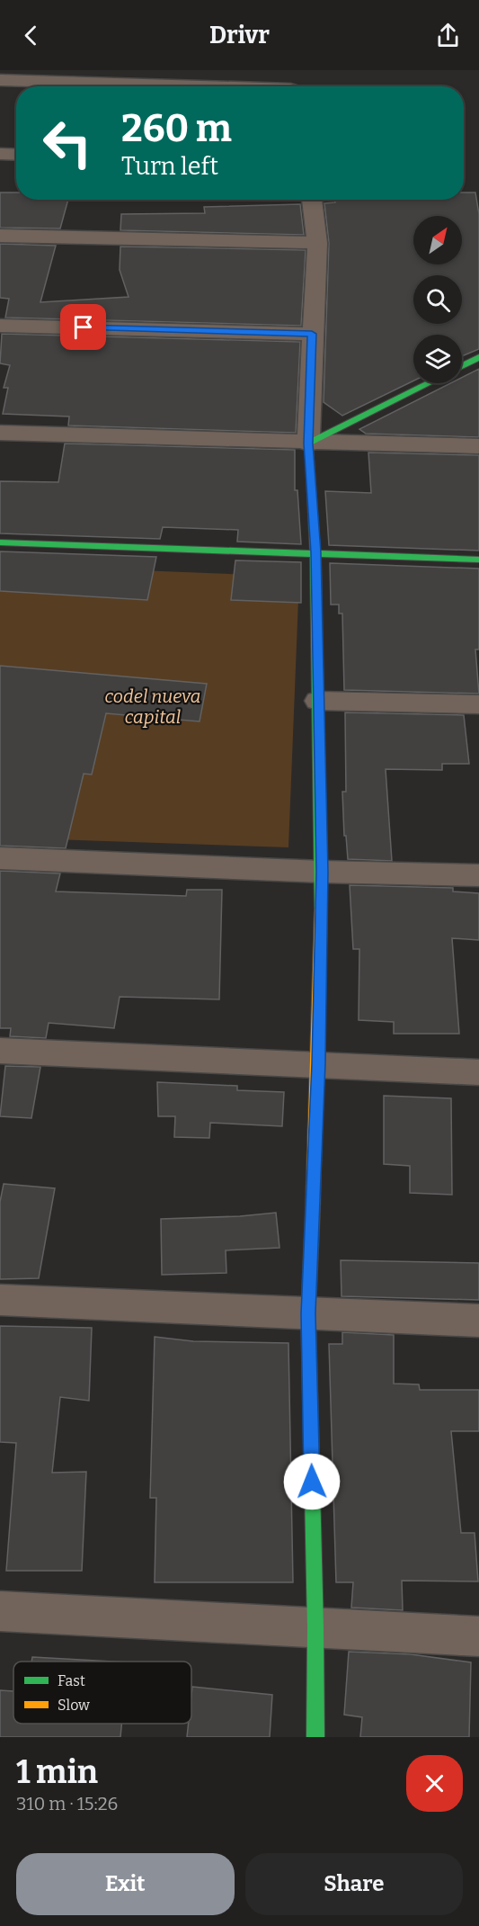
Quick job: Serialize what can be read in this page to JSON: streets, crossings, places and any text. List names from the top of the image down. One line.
{"parks":["codel nueva capital"],"legend":["Fast","Slow"],"north":"top right","page":{"header":"Drivr","turn":["260 m","Turn left"],"heading":["1 min","310 m · 15:26"],"buttons":["Exit","Share"]}}
